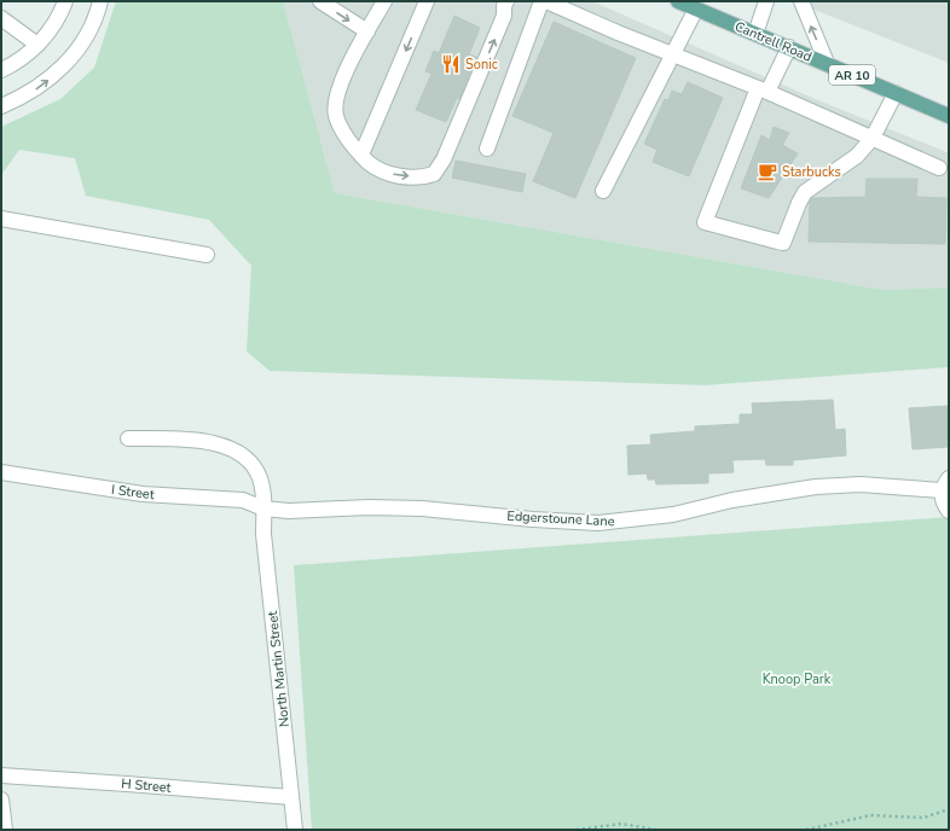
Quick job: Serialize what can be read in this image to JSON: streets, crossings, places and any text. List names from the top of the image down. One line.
{"streets":{"main road":["Cantrell Road","AR 10"],"street":["I Street","Edgerstoune Lane","North Martin Street","H Street"]},"crossings":[["I Street","Edgerstoune Lane"],["I Street","North Martin Street"],["Edgerstoune Lane","North Martin Street"],["North Martin Street","H Street"]],"parks":["Knoop Park"],"places":{"restaurant":["Sonic"],"cafe":["Starbucks"]}}
